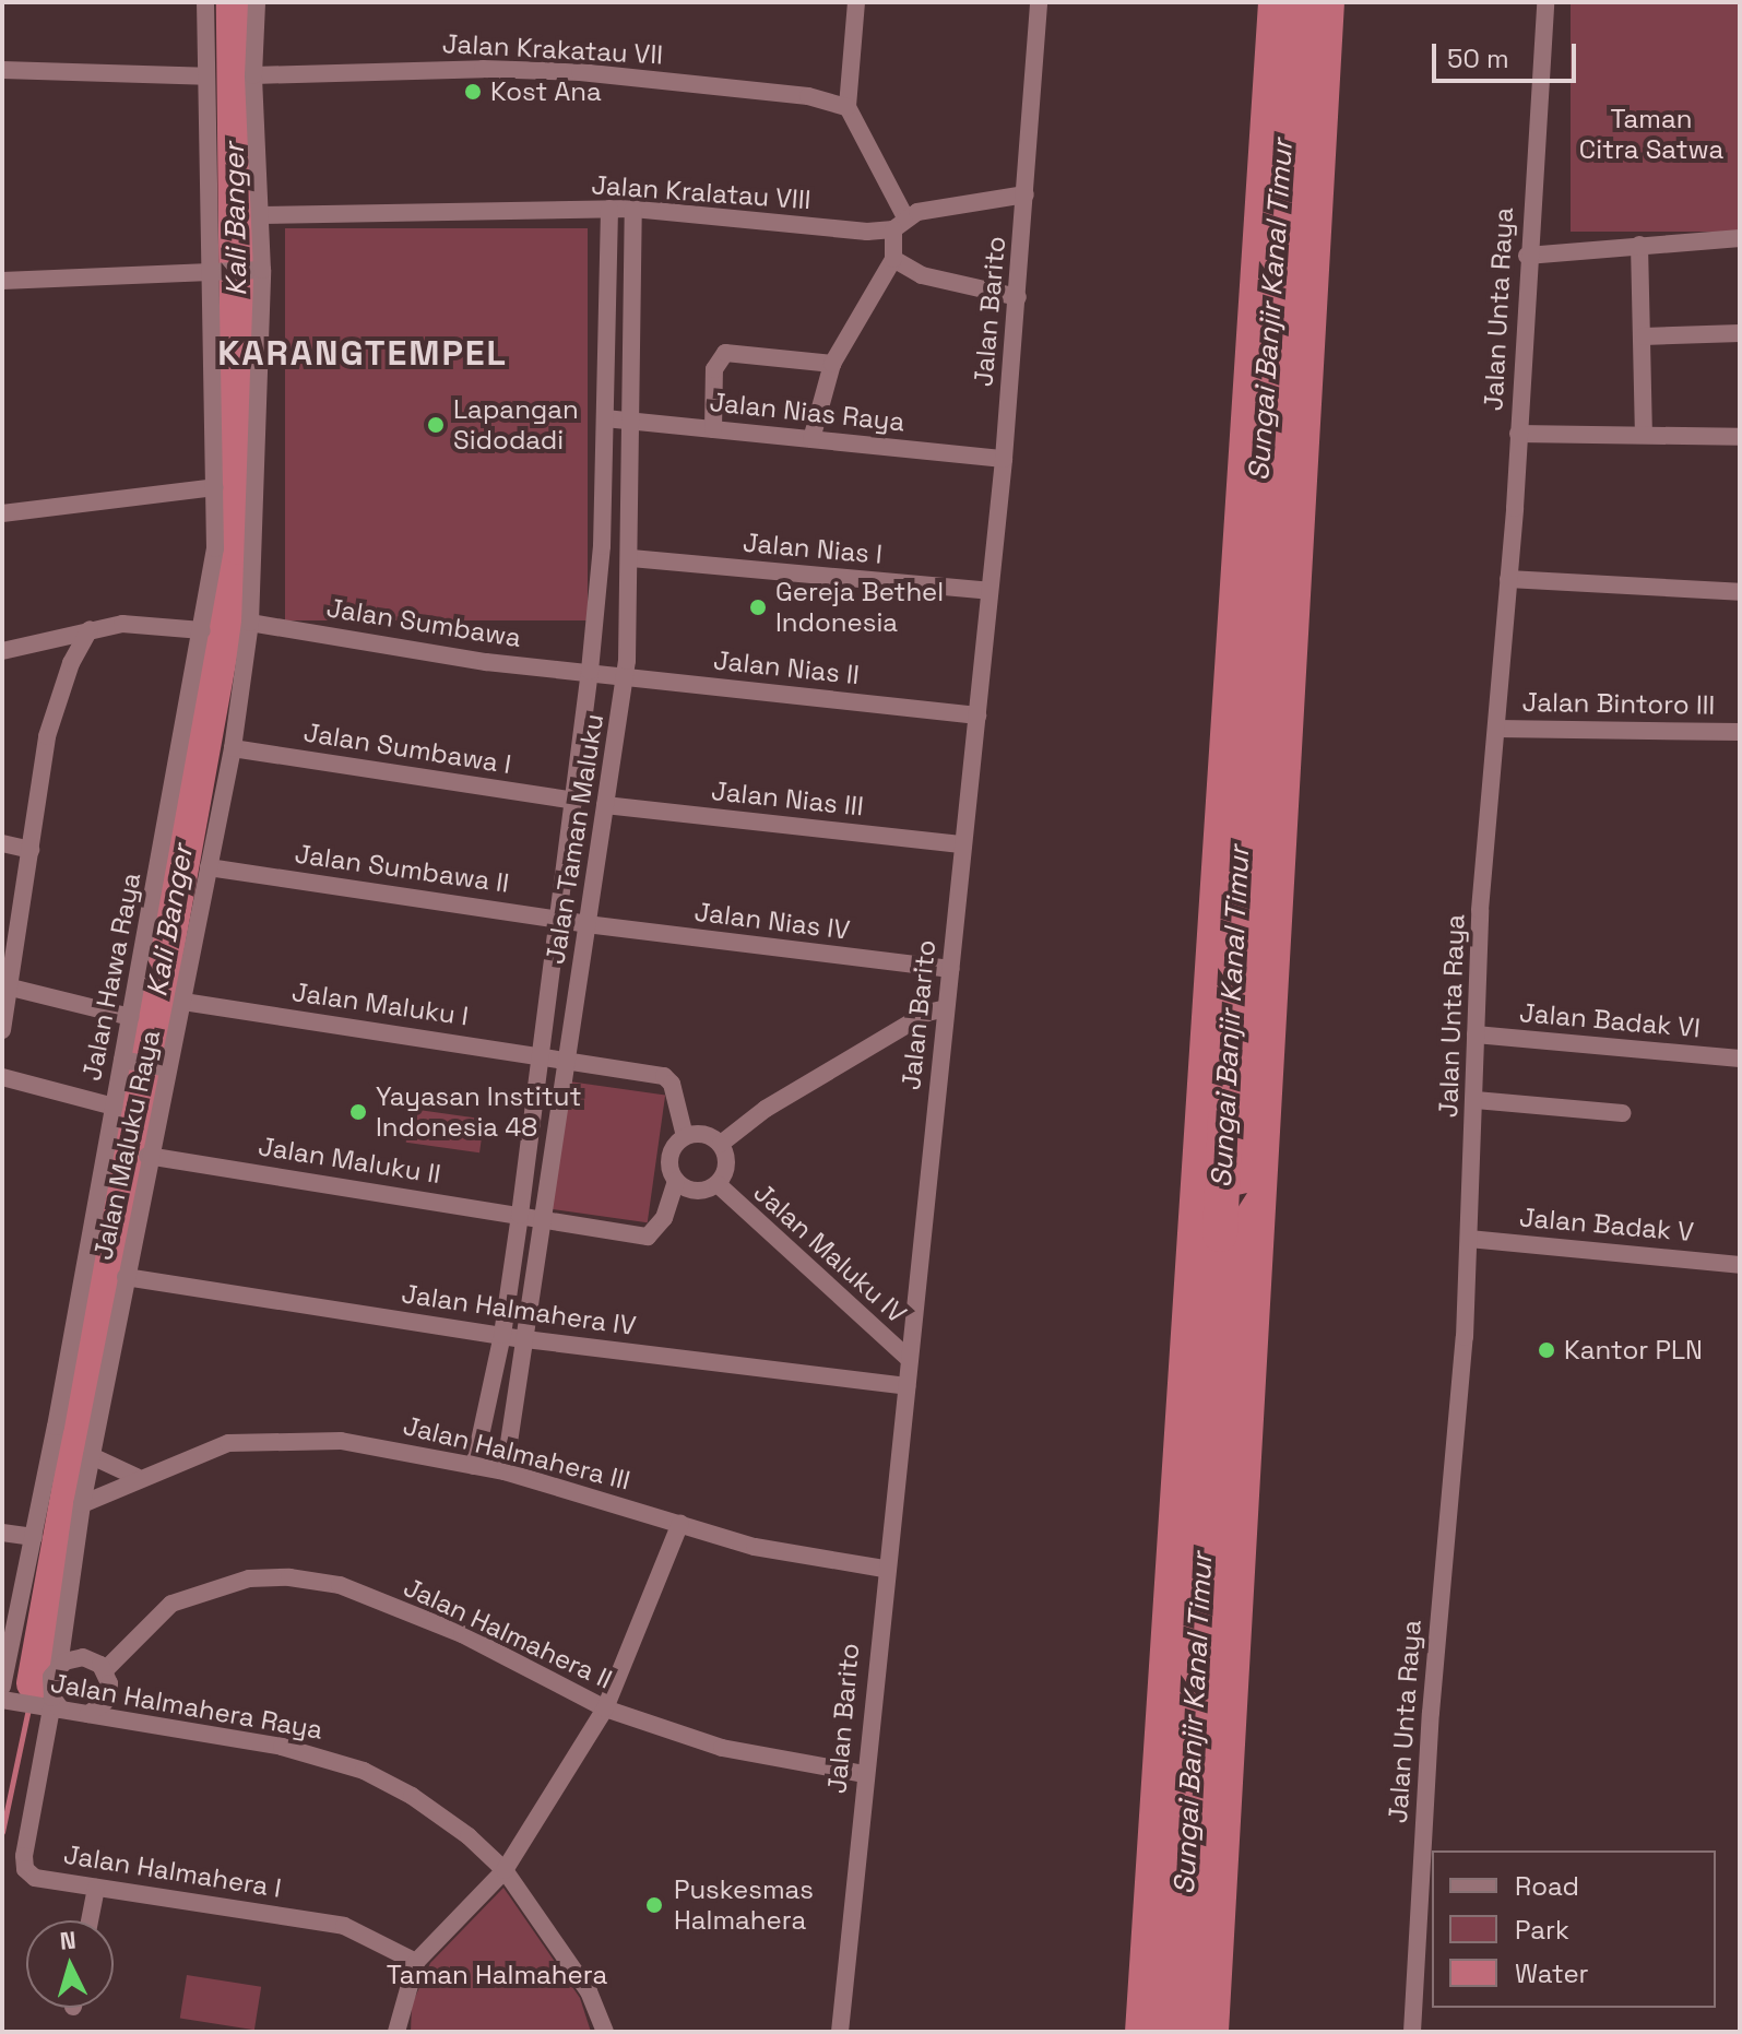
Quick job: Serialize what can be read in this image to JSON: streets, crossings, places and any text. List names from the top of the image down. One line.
{"streets":{"street":["Jalan Krakatau VII","Jalan Kralatau VIII","Jalan Unta Raya","Jalan Barito","Jalan Nias Raya","Jalan Nias I","Jalan Sumbawa","Jalan Nias II","Jalan Bintoro III","Jalan Sumbawa I","Jalan Nias III","Jalan Taman Maluku","Jalan Sumbawa II","Jalan Nias IV","Jalan Hawa Raya","Jalan Maluku I","Jalan Badak VI","Jalan Maluku Raya","Jalan Maluku II","Jalan Badak V","Jalan Maluku IV","Jalan Halmahera IV","Jalan Halmahera III","Jalan Halmahera II","Jalan Halmahera Raya","Jalan Halmahera I"]},"crossings":[["Jalan Krakatau VII","Jalan Maluku Raya"],["Jalan Kralatau VIII","Jalan Barito"],["Jalan Kralatau VIII","Jalan Taman Maluku"],["Jalan Kralatau VIII","Jalan Maluku Raya"],["Jalan Unta Raya","Jalan Bintoro III"],["Jalan Unta Raya","Jalan Badak VI"],["Jalan Unta Raya","Jalan Badak V"],["Jalan Barito","Jalan Nias Raya"],["Jalan Barito","Jalan Nias I"],["Jalan Barito","Jalan Nias II"],["Jalan Barito","Jalan Nias III"],["Jalan Barito","Jalan Nias IV"],["Jalan Barito","Jalan Maluku IV"],["Jalan Barito","Jalan Halmahera IV"],["Jalan Barito","Jalan Halmahera III"],["Jalan Barito","Jalan Halmahera II"],["Jalan Nias Raya","Jalan Taman Maluku"],["Jalan Nias I","Jalan Taman Maluku"],["Jalan Sumbawa","Jalan Nias II"],["Jalan Sumbawa","Jalan Taman Maluku"],["Jalan Sumbawa","Jalan Maluku Raya"],["Jalan Nias II","Jalan Taman Maluku"],["Jalan Sumbawa I","Jalan Taman Maluku"],["Jalan Sumbawa I","Jalan Maluku Raya"],["Jalan Nias III","Jalan Taman Maluku"],["Jalan Taman Maluku","Jalan Sumbawa II"],["Jalan Taman Maluku","Jalan Nias IV"],["Jalan Taman Maluku","Jalan Maluku I"],["Jalan Taman Maluku","Jalan Maluku II"],["Jalan Taman Maluku","Jalan Halmahera IV"],["Jalan Taman Maluku","Jalan Halmahera III"],["Jalan Sumbawa II","Jalan Nias IV"],["Jalan Sumbawa II","Jalan Maluku Raya"],["Jalan Maluku I","Jalan Maluku Raya"],["Jalan Maluku I","Jalan Maluku IV"],["Jalan Maluku Raya","Jalan Maluku II"],["Jalan Maluku Raya","Jalan Halmahera IV"],["Jalan Maluku Raya","Jalan Halmahera III"],["Jalan Maluku Raya","Jalan Halmahera II"],["Jalan Maluku Raya","Jalan Halmahera Raya"],["Jalan Maluku Raya","Jalan Halmahera I"],["Jalan Halmahera II","Jalan Halmahera Raya"],["Jalan Halmahera II","Jalan Halmahera I"],["Jalan Halmahera Raya","Jalan Halmahera I"]],"districts":["KARANGTEMPEL"],"water":["Kali Banger","Sungai Banjir Kanal Timur"],"parks":["Taman Citra Satwa","Taman Halmahera"],"places":["Kost Ana","Lapangan Sidodadi","Gereja Bethel Indonesia","Yayasan Institut Indonesia 48","Kantor PLN","Puskesmas Halmahera"],"legend":["Road","Park","Water"],"scale_bar":"50 m","north":"top"}
